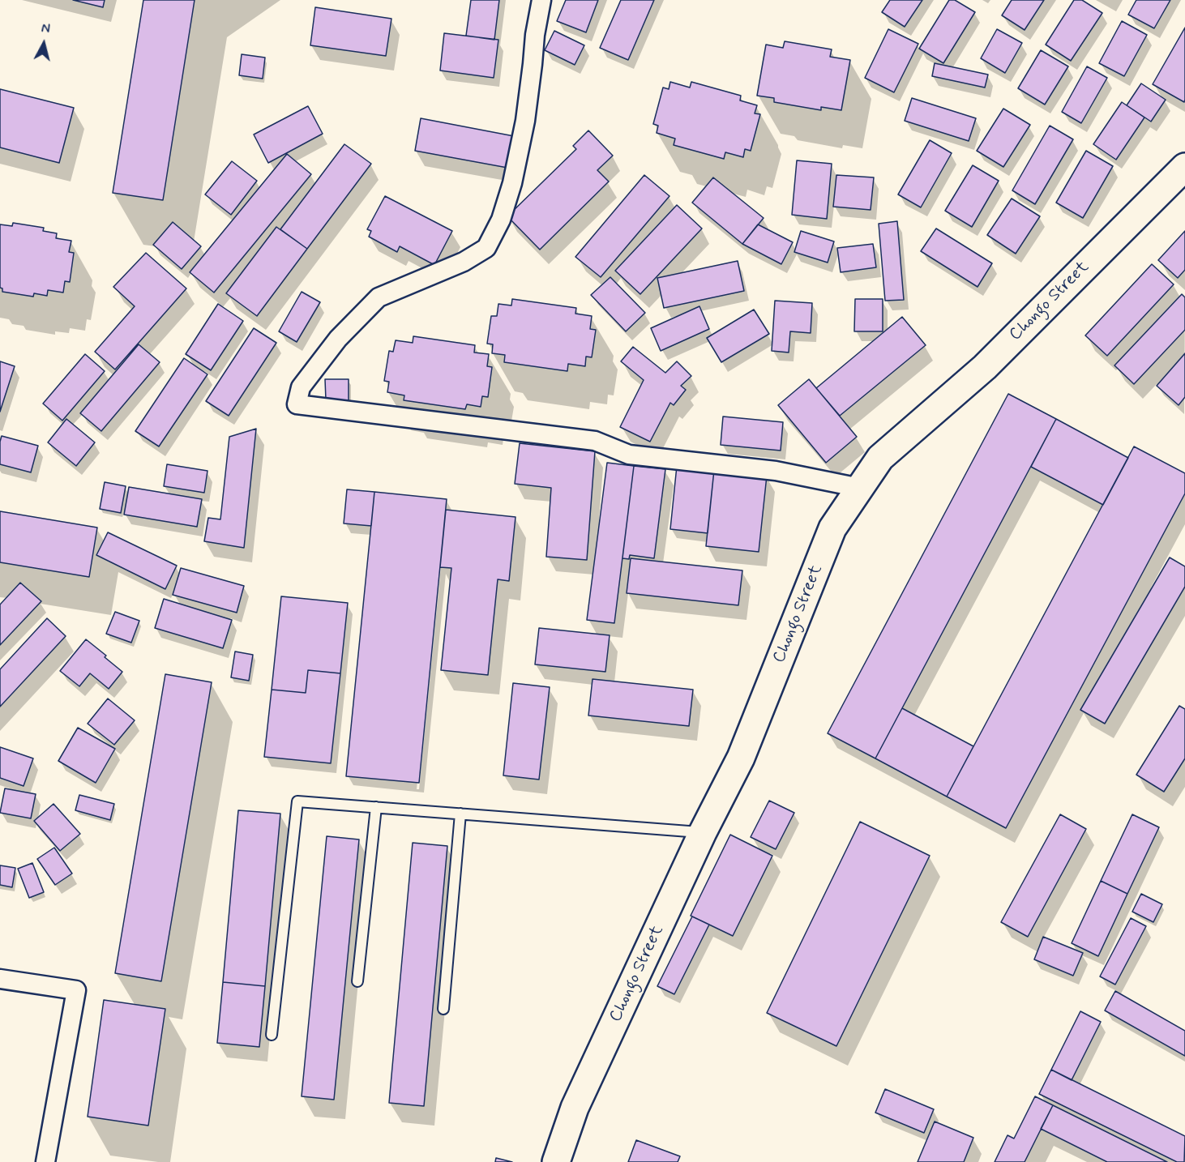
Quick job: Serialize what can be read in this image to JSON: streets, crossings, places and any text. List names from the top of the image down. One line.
{"streets":{"street":["Chongo Street"]},"north":"top"}
